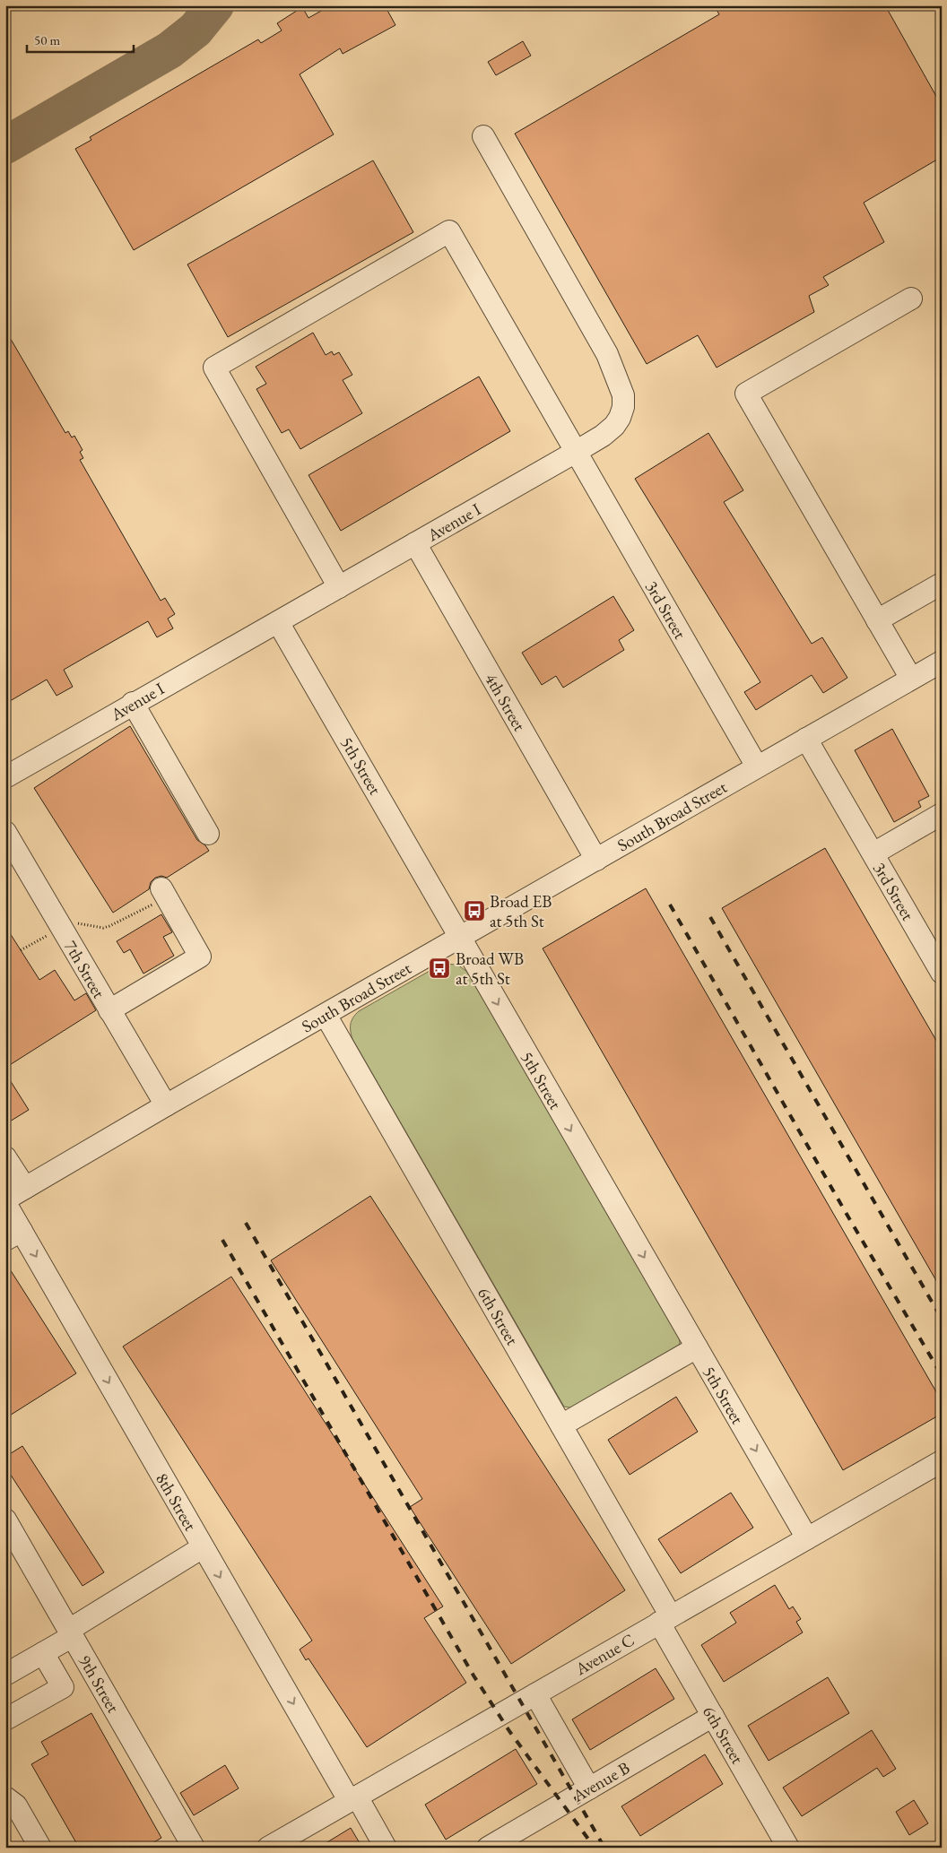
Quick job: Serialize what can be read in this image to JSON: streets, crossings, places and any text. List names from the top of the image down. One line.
{"streets":{"street":["Avenue I","3rd Street","4th Street","5th Street","South Broad Street","7th Street","6th Street","8th Street","Avenue C","9th Street","Avenue B"]},"crossings":[["Avenue I","3rd Street"],["Avenue I","4th Street"],["Avenue I","5th Street"],["3rd Street","South Broad Street"],["4th Street","South Broad Street"],["5th Street","South Broad Street"],["5th Street","Avenue C"],["South Broad Street","7th Street"],["South Broad Street","6th Street"],["South Broad Street","8th Street"],["6th Street","Avenue C"],["6th Street","Avenue B"],["8th Street","Avenue C"]],"one_way":["5th Street","8th Street"],"places":{"bus stop":["Broad EB at 5th St","Broad WB at 5th St"]},"scale_bar":"50 m"}
